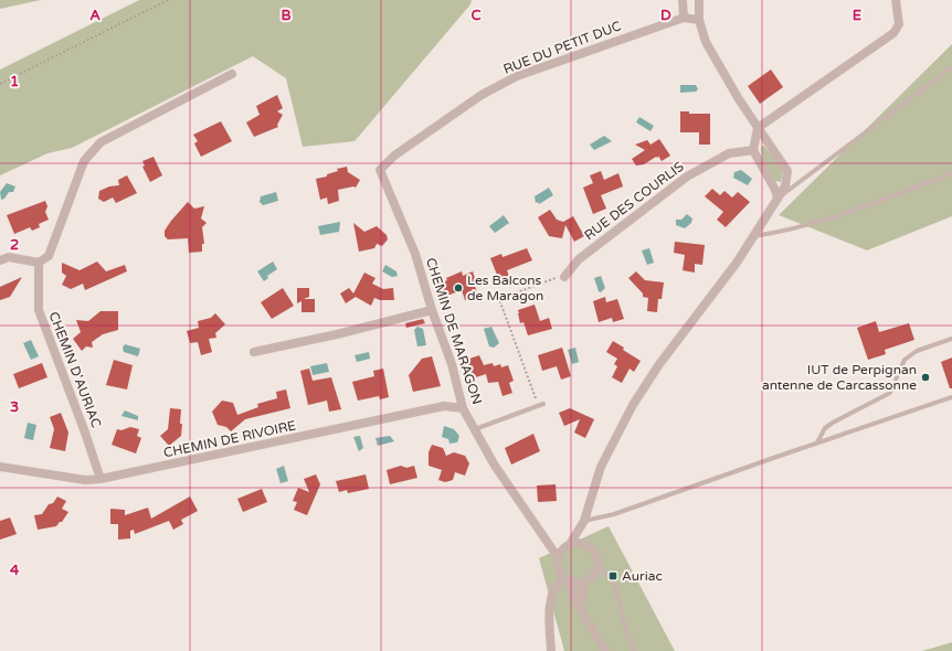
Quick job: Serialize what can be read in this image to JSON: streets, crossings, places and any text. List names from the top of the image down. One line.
{"streets":{"street":["RUE DU PETIT DUC","RUE DES COURLIS","CHEMIN DE MARAGON","CHEMIN D'AURIAC","CHEMIN DE RIVOIRE"]},"crossings":[["RUE DU PETIT DUC","CHEMIN DE MARAGON"],["CHEMIN DE MARAGON","CHEMIN DE RIVOIRE"],["CHEMIN D'AURIAC","CHEMIN DE RIVOIRE"]],"places":{"other":["Les Balcons de Maragon","IUT de Perpignan antenne de Carcassonne"],"transit":["Auriac"]},"grid":{"columns":["A","B","C","D","E"],"rows":["1","2","3","4"]}}
